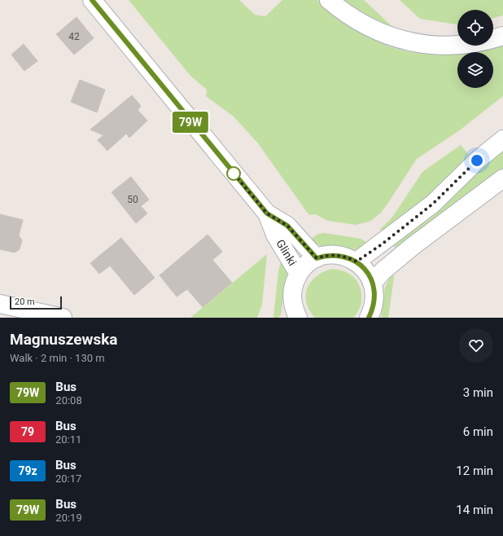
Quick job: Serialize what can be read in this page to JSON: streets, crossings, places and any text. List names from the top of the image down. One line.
{"streets":{"street":["Glinki"]},"lines":["bus line 79W"],"house_numbers":["42","50"],"scale_bar":"20 m","page":{"on_map":"79W","scale":"20 m","heading":["Magnuszewska","Walk · 2 min · 130 m"],"list":[{"mark":"79W","name":"Bus","note":"20:08","value":"3 min"},{"mark":"79","name":"Bus","note":"20:11","value":"6 min"},{"mark":"79z","name":"Bus","note":"20:17","value":"12 min"},{"mark":"79W","name":"Bus","note":"20:19","value":"14 min"}]}}
